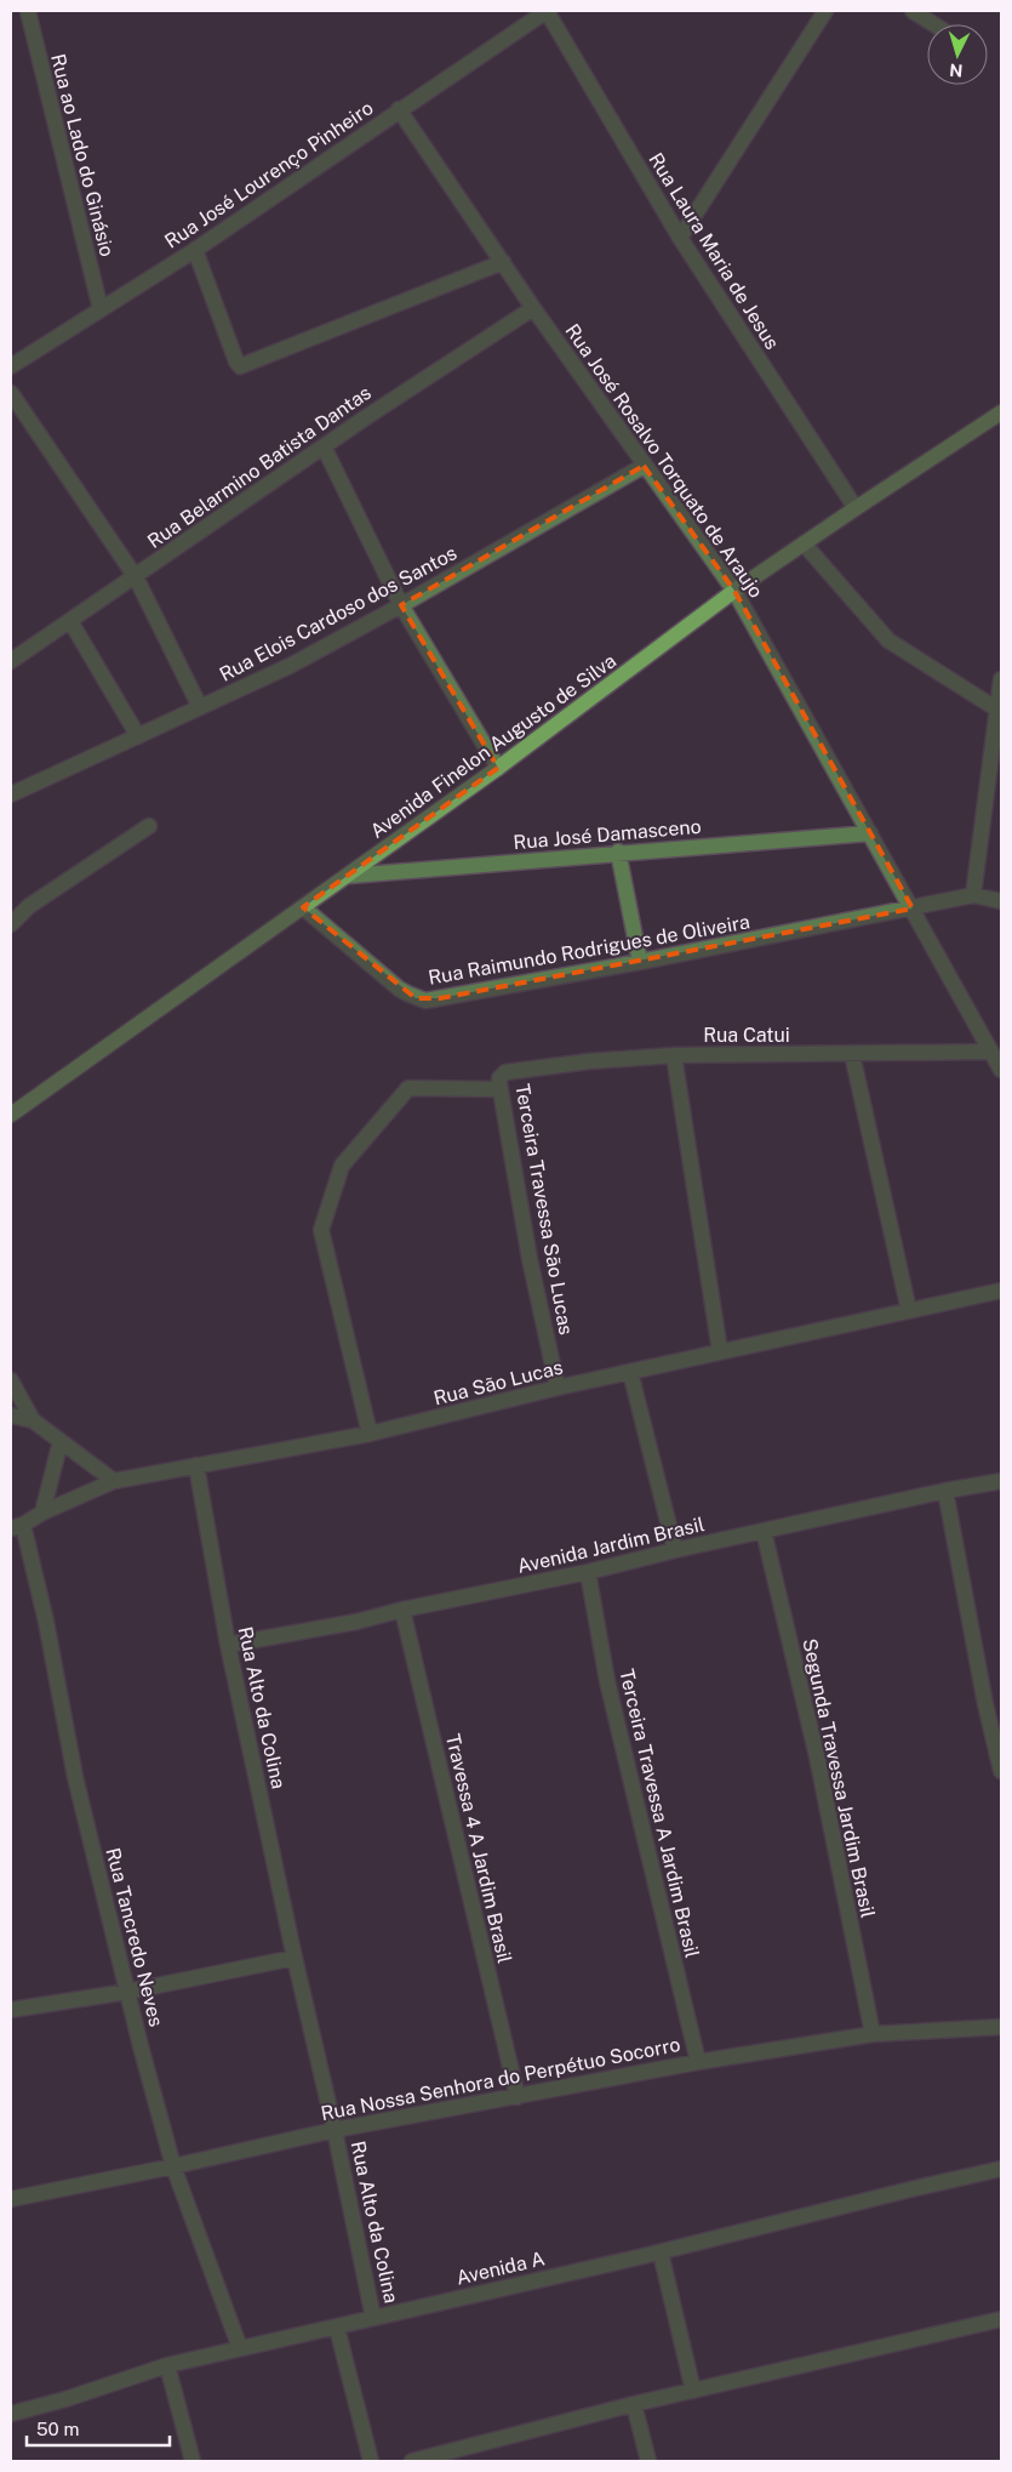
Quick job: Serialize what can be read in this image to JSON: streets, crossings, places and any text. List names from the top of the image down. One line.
{"streets":{"street":["Rua ao Lado do Ginásio","Rua José Lourenço Pinheiro","Rua Laura Maria de Jesus","Rua José Rosalvo Torquato de Araujo","Rua Belarmino Batista Dantas","Rua Elois Cardoso dos Santos","Avenida Finelon Augusto de Silva","Rua José Damasceno","Rua Raimundo Rodrigues de Oliveira","Rua Catui","Terceira Travessa São Lucas","Rua São Lucas","Avenida Jardim Brasil","Rua Alto da Colina","Segunda Travessa Jardim Brasil","Terceira Travessa A Jardim Brasil","Travessa 4 A Jardim Brasil","Rua Tancredo Neves","Rua Nossa Senhora do Perpétuo Socorro","Avenida A"]},"crossings":[["Rua ao Lado do Ginásio","Rua José Lourenço Pinheiro"],["Rua José Lourenço Pinheiro","Rua Laura Maria de Jesus"],["Rua José Lourenço Pinheiro","Rua José Rosalvo Torquato de Araujo"],["Rua Laura Maria de Jesus","Avenida Finelon Augusto de Silva"],["Rua José Rosalvo Torquato de Araujo","Rua Belarmino Batista Dantas"],["Rua José Rosalvo Torquato de Araujo","Rua Elois Cardoso dos Santos"],["Rua José Rosalvo Torquato de Araujo","Avenida Finelon Augusto de Silva"],["Rua José Rosalvo Torquato de Araujo","Rua José Damasceno"],["Rua José Rosalvo Torquato de Araujo","Rua Raimundo Rodrigues de Oliveira"],["Rua José Rosalvo Torquato de Araujo","Rua Catui"],["Avenida Finelon Augusto de Silva","Rua José Damasceno"],["Avenida Finelon Augusto de Silva","Rua Raimundo Rodrigues de Oliveira"],["Rua Catui","Terceira Travessa São Lucas"],["Rua Catui","Rua São Lucas"],["Terceira Travessa São Lucas","Rua São Lucas"],["Rua São Lucas","Rua Alto da Colina"],["Rua São Lucas","Rua Tancredo Neves"],["Avenida Jardim Brasil","Rua Alto da Colina"],["Avenida Jardim Brasil","Segunda Travessa Jardim Brasil"],["Avenida Jardim Brasil","Terceira Travessa A Jardim Brasil"],["Avenida Jardim Brasil","Travessa 4 A Jardim Brasil"],["Rua Alto da Colina","Rua Nossa Senhora do Perpétuo Socorro"],["Rua Alto da Colina","Avenida A"],["Segunda Travessa Jardim Brasil","Rua Nossa Senhora do Perpétuo Socorro"],["Terceira Travessa A Jardim Brasil","Rua Nossa Senhora do Perpétuo Socorro"],["Travessa 4 A Jardim Brasil","Rua Nossa Senhora do Perpétuo Socorro"],["Rua Tancredo Neves","Rua Nossa Senhora do Perpétuo Socorro"],["Rua Tancredo Neves","Avenida A"]],"scale_bar":"50 m","north":"bottom"}
